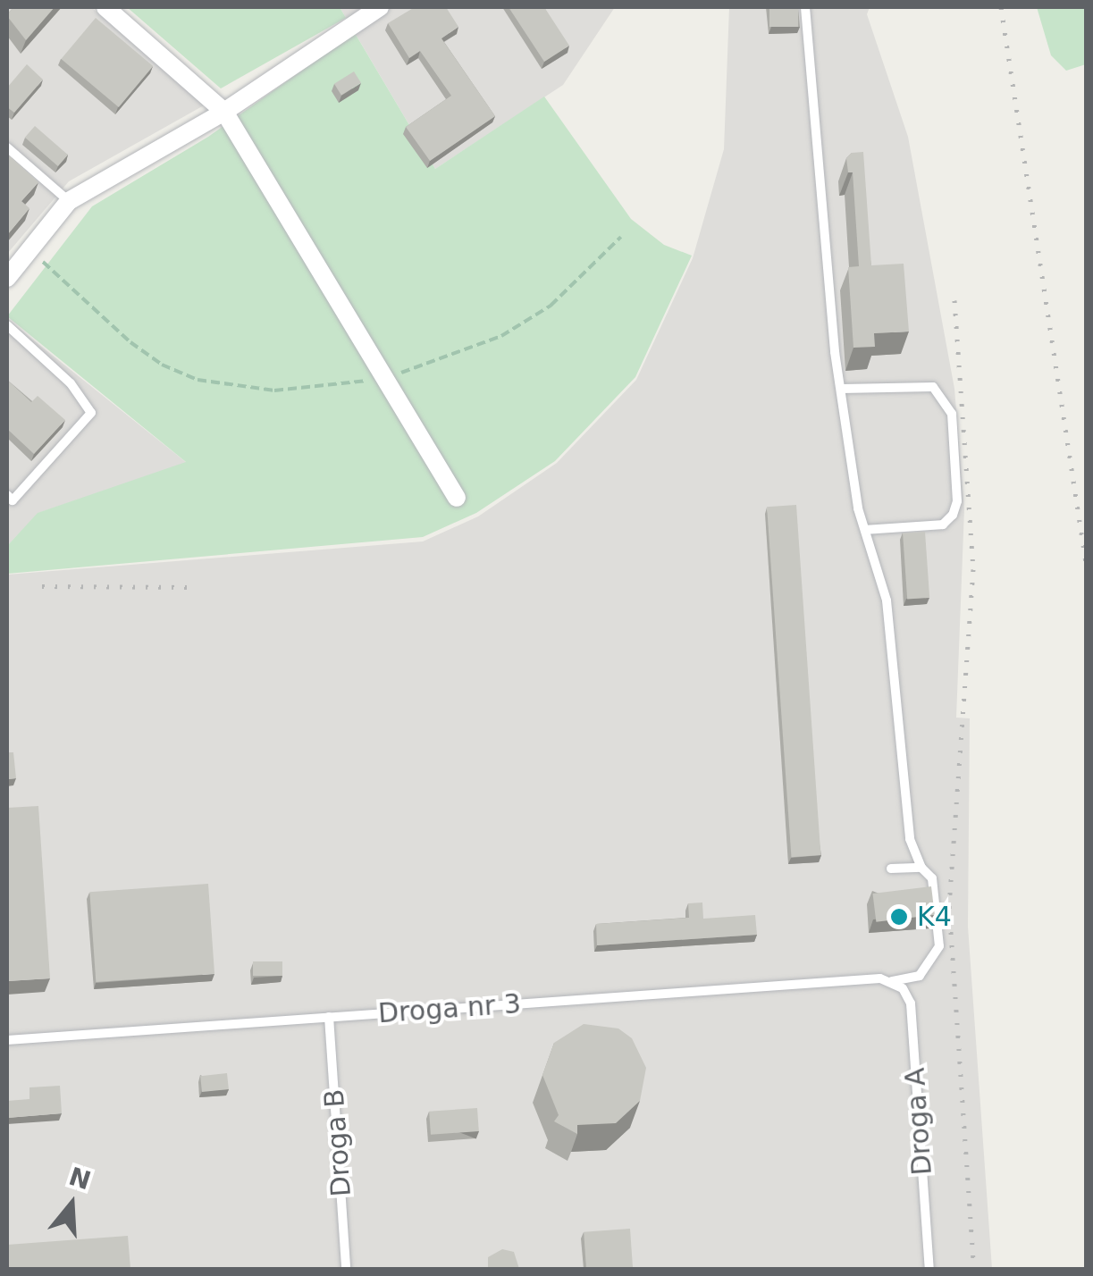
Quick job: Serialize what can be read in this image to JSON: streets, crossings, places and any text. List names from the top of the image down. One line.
{"streets":{"lane":["Droga nr 3","Droga A","Droga B"]},"crossings":[["Droga nr 3","Droga A"],["Droga nr 3","Droga B"]],"places":["K4"],"north":"top"}
